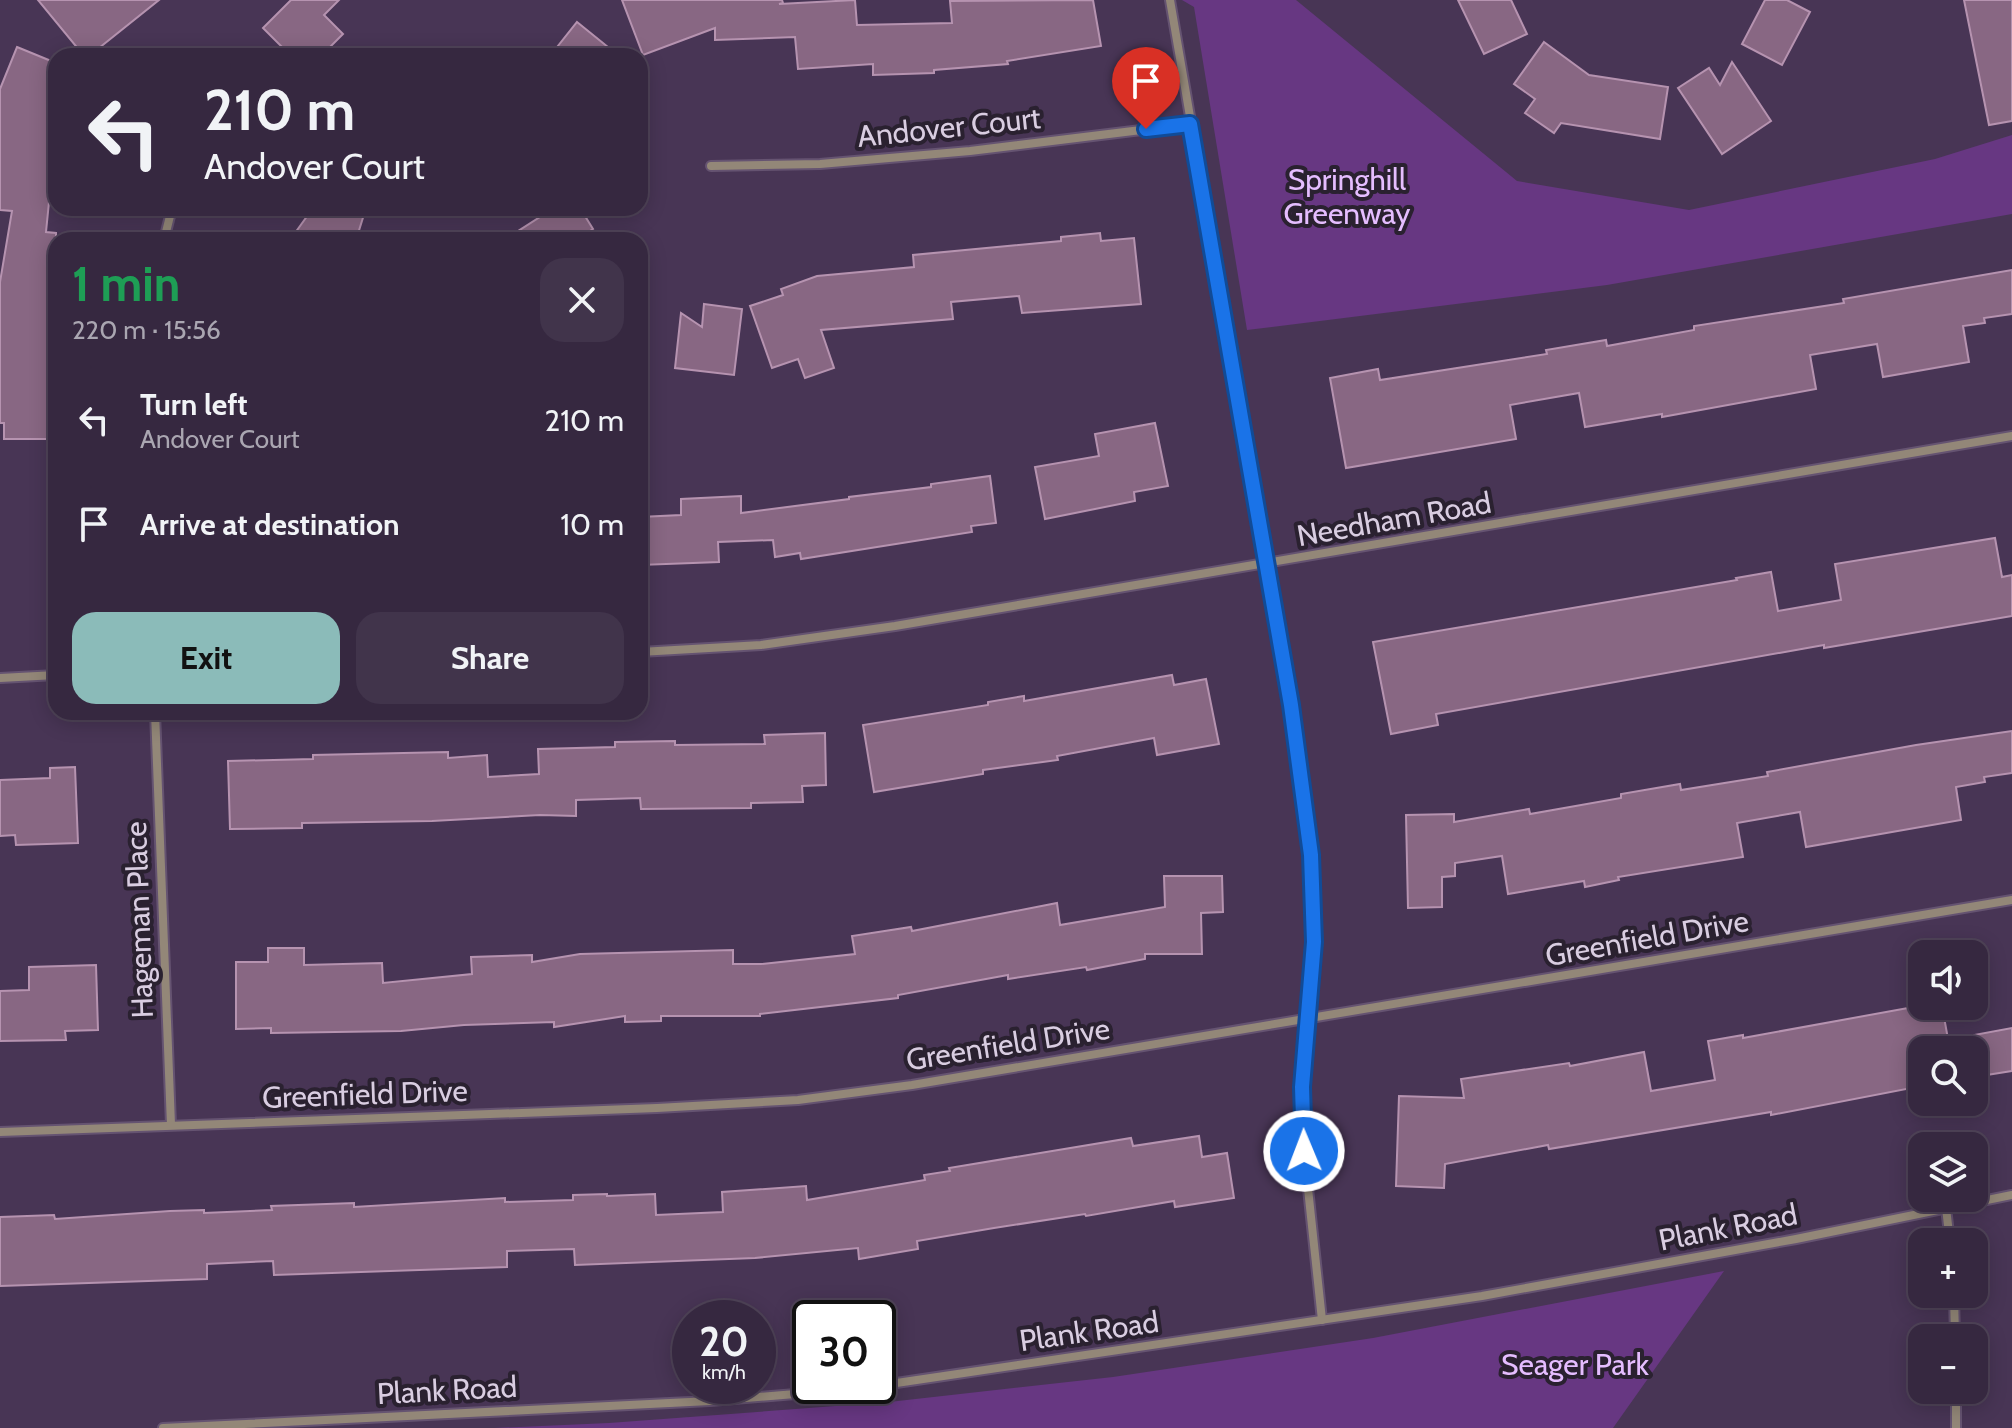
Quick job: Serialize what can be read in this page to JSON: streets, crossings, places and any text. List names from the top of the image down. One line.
{"streets":{"street":["Andover Court","Needham Road","Hageman Place","Greenfield Drive","Plank Road"]},"crossings":[["Hageman Place","Greenfield Drive"]],"parks":["Springhill Greenway","Seager Park"],"page":{"turn":["210 m","Andover Court"],"heading":["1 min","220 m · 15:56"],"list":[{"name":"Turn left","note":"Andover Court","value":"210 m"},{"name":"Arrive at destination","value":"10 m"}],"buttons":["Exit","Share"],"map_buttons":["+","−"],"speed":"20 km/h","limit":"30"}}
